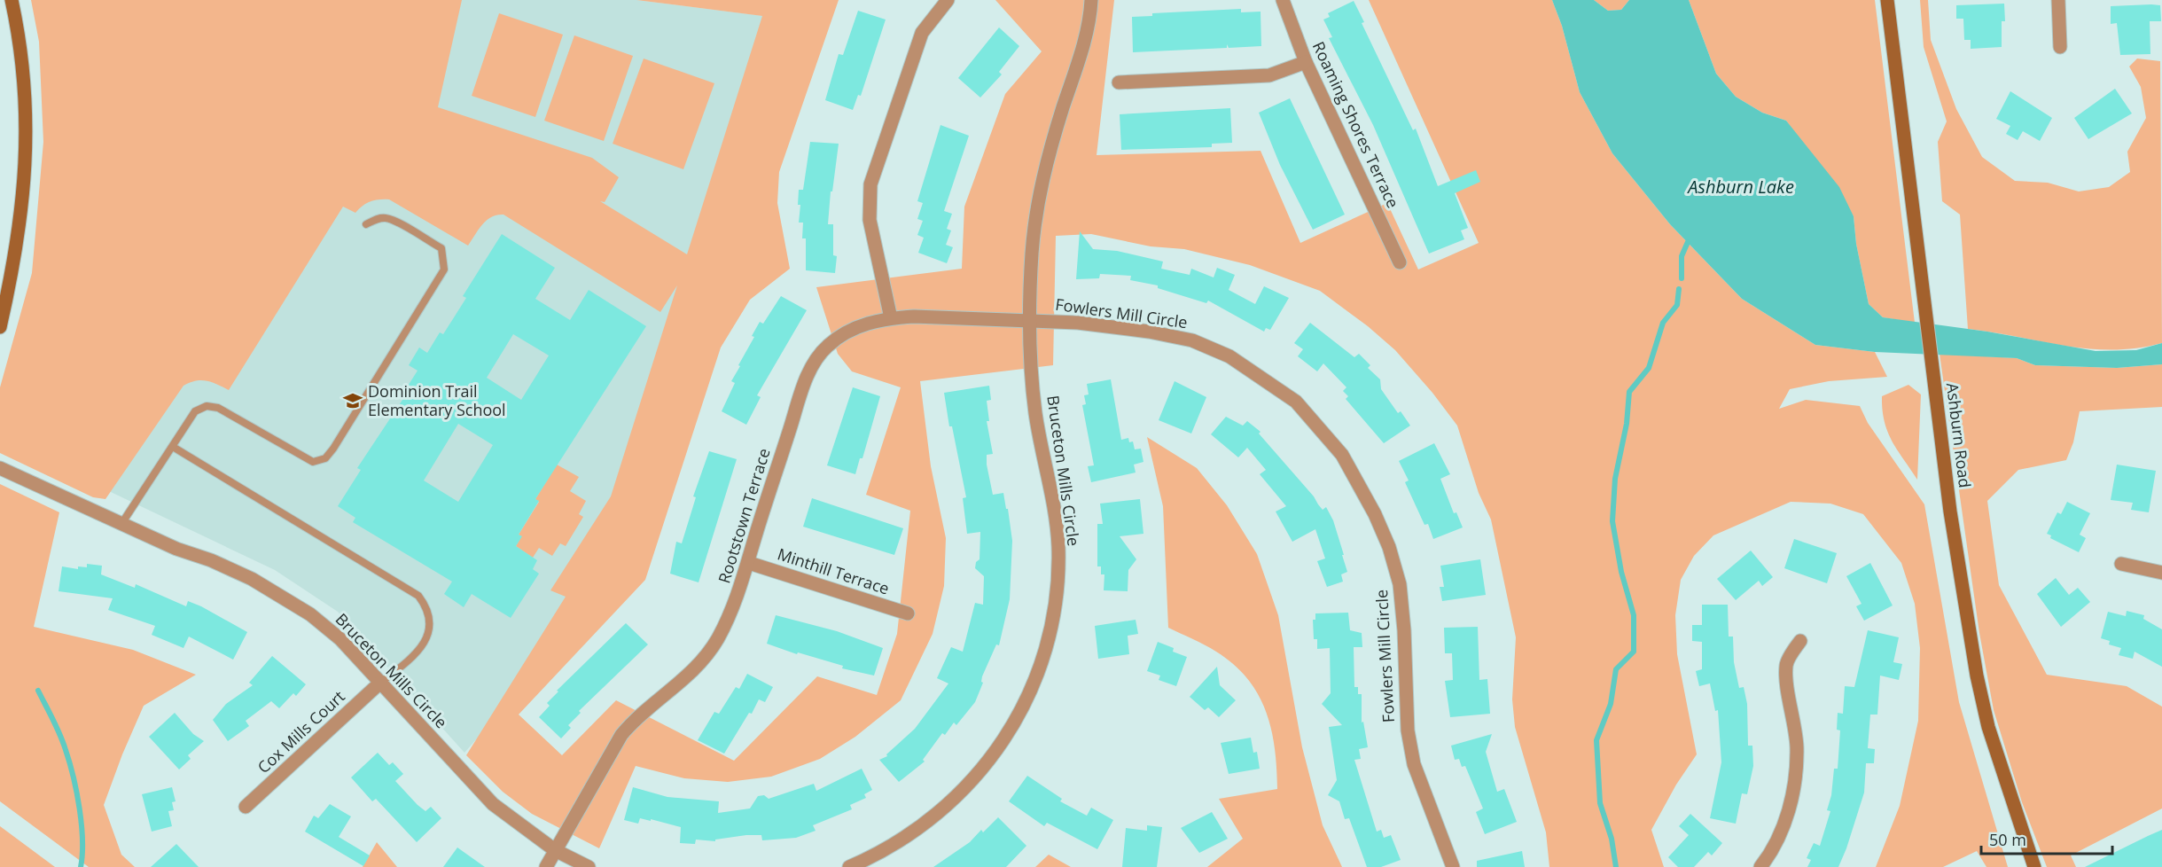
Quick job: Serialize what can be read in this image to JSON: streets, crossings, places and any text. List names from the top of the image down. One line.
{"streets":{"main road":["Ashburn Road"],"street":["Roaming Shores Terrace","Fowlers Mill Circle","Bruceton Mills Circle","Rootstown Terrace","Minthill Terrace","Cox Mills Court"]},"crossings":[["Fowlers Mill Circle","Bruceton Mills Circle"],["Fowlers Mill Circle","Rootstown Terrace"],["Bruceton Mills Circle","Rootstown Terrace"],["Bruceton Mills Circle","Cox Mills Court"],["Rootstown Terrace","Minthill Terrace"]],"water":["Ashburn Lake"],"places":{"school or university":["Dominion Trail Elementary School"]},"scale_bar":"50 m"}
